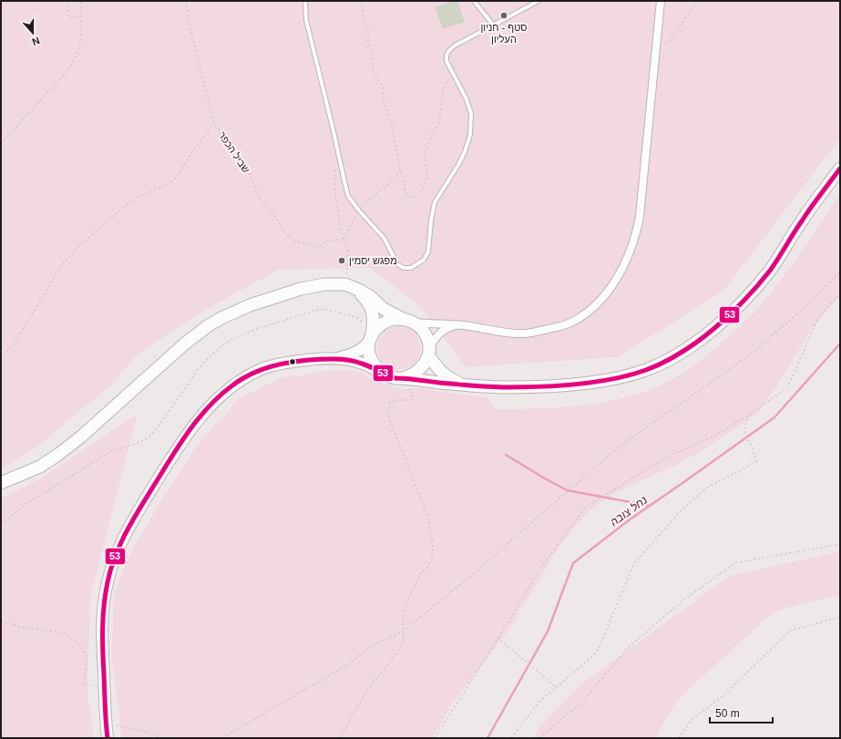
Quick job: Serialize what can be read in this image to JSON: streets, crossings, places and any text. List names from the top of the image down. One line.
{"streets":{"path":["שביל הכפר"]},"water":["נחל צובה"],"places":["סטף - חניון העליון","מפגש יסמין"],"lines":["transit line 53"],"scale_bar":"50 m","north":"bottom"}
